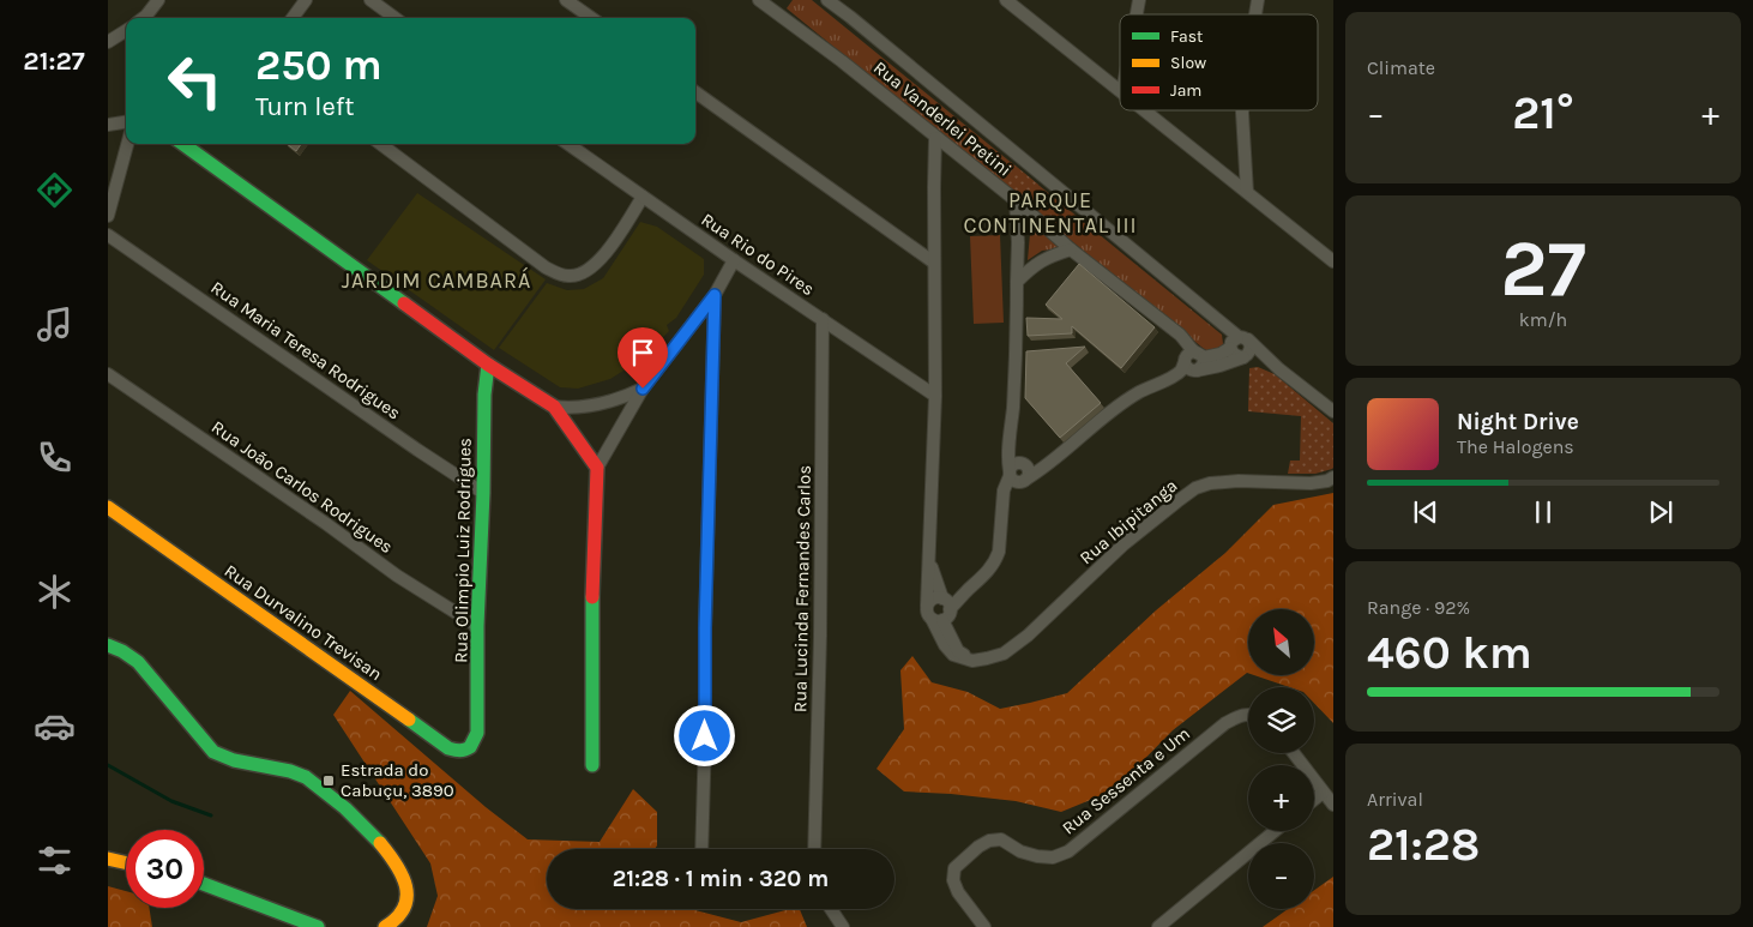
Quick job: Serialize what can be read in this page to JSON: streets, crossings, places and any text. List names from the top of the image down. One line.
{"streets":{"street":["Rua Vanderlei Pretini","Rua Rio do Pires","Rua Maria Teresa Rodrigues","Rua João Carlos Rodrigues","Rua Ibipitanga","Rua Olimpio Luiz Rodrigues","Rua Lucinda Fernandes Carlos","Rua Durvalino Trevisan","Rua Sessenta e Um"]},"crossings":[["Rua Vanderlei Pretini","Rua Ibipitanga"],["Rua Rio do Pires","Rua Ibipitanga"],["Rua Rio do Pires","Rua Lucinda Fernandes Carlos"],["Rua Maria Teresa Rodrigues","Rua Olimpio Luiz Rodrigues"],["Rua João Carlos Rodrigues","Rua Olimpio Luiz Rodrigues"],["Rua Olimpio Luiz Rodrigues","Rua Durvalino Trevisan"]],"districts":["PARQUE CONTINENTAL III","JARDIM CAMBARÁ"],"places":{"transit":["Estrada do Cabuçu, 3890"]},"legend":["Fast","Slow","Jam"],"north":"top left","page":{"tabs":"21:27","tile":["Climate",["27","km/h"],["Range · 92%","460 km"],["Arrival","21:28"]],"turn":["250 m","Turn left"],"heat":["−","21°","+"],"song":["Night Drive","The Halogens"],"map_buttons":["+","−"],"limit":"30","trip":"21:28 · 1 min · 320 m"}}
